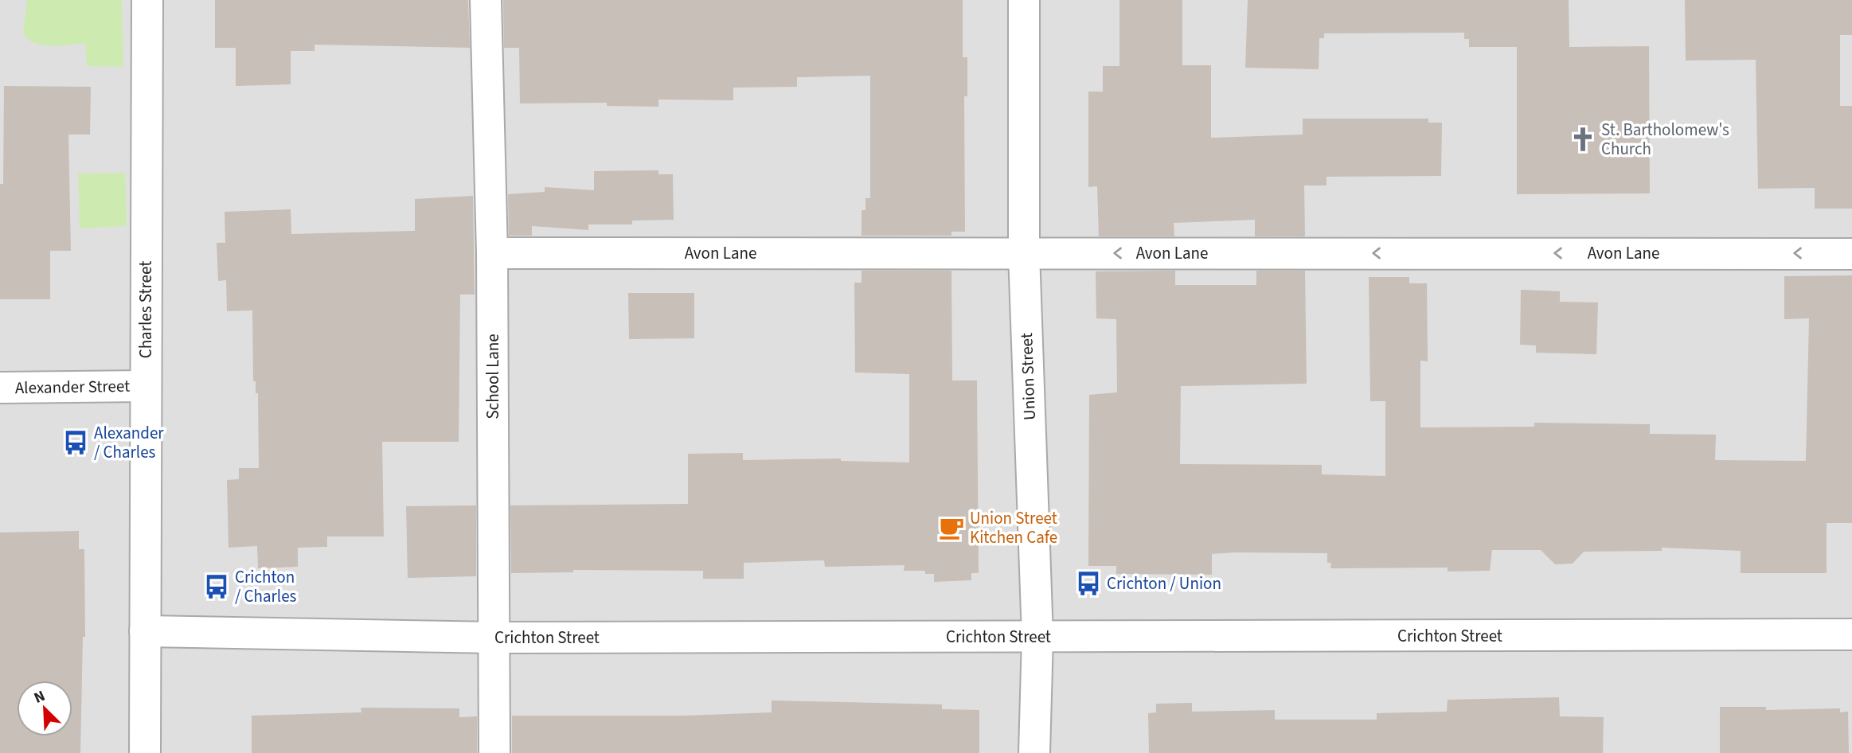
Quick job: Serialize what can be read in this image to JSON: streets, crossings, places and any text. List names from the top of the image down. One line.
{"streets":{"street":["Avon Lane","Charles Street","School Lane","Union Street","Alexander Street","Crichton Street"]},"crossings":[["Avon Lane","School Lane"],["Avon Lane","Union Street"],["Charles Street","Alexander Street"],["Charles Street","Crichton Street"],["School Lane","Crichton Street"],["Union Street","Crichton Street"]],"one_way":["Avon Lane"],"places":{"church":["St. Bartholomew's Church"],"bus stop":["Alexander / Charles","Crichton / Union","Crichton / Charles"],"cafe":["Union Street Kitchen Cafe"]},"north":"top left"}
